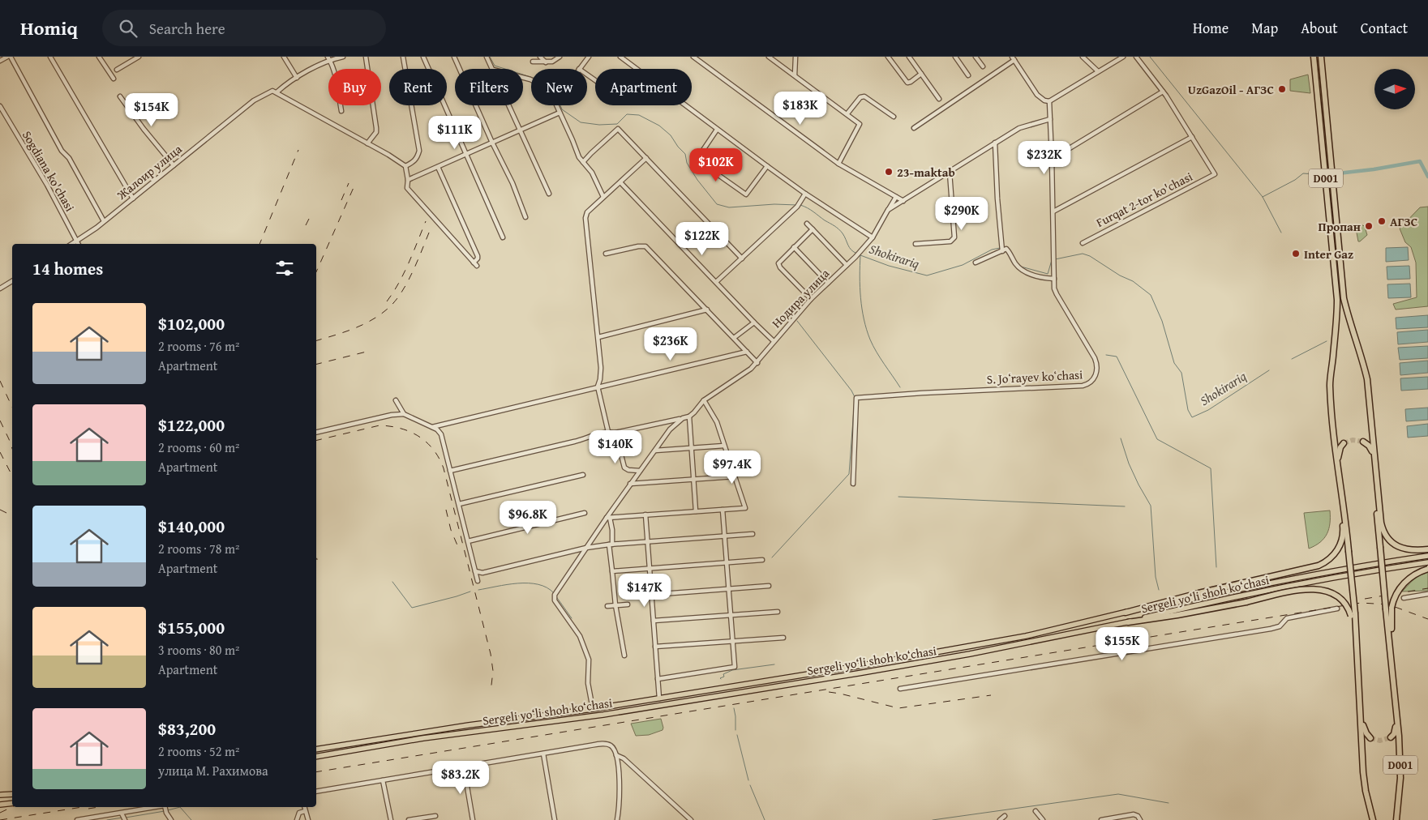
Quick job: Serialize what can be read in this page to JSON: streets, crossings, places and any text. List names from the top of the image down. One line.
{"streets":{"highway":["D001"],"main road":["Sergeli yo‘li shoh ko‘chasi"],"street":["Sogdiana ko'chasi","Жалоир улица","Furqat 2-tor ko'chasi","Нодира улица","S. Joʻrayev koʻchasi"]},"crossings":[["Sogdiana ko'chasi","Жалоир улица"]],"water":["Shokirariq"],"places":["UzGazOil - АГЗС","23-maktab","АГЗС","Пропан","Inter Gaz"],"north":"right","page":{"header":"Homiq","search":"Search here","nav":["Home","Map","About","Contact"],"chip":["Buy","Rent","Filters","New","Apartment"],"price":["$183K","$154K","$111K","$232K","$102K","$290K","$122K","$236K","$140K","$97.4K","$96.8K","$147K","$155K","$83.2K"],"heading":"14 homes","list":[{"name":"$102,000","note":"2 rooms · 76 m² · Apartment"},{"name":"$122,000","note":"2 rooms · 60 m² · Apartment"},{"name":"$140,000","note":"2 rooms · 78 m² · Apartment"},{"name":"$155,000","note":"3 rooms · 80 m² · Apartment"},{"name":"$83,200","note":"2 rooms · 52 m² · улица М. Рахимова"}]}}
